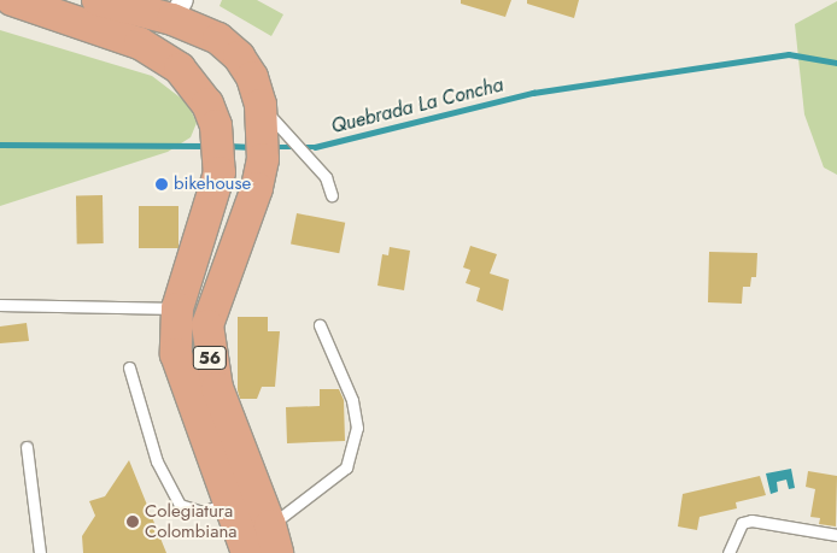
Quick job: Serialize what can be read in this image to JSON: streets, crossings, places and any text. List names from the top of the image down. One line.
{"streets":{"main road":["56"]},"water":["Quebrada La Concha"],"places":["bikehouse","Colegiatura Colombiana"]}
